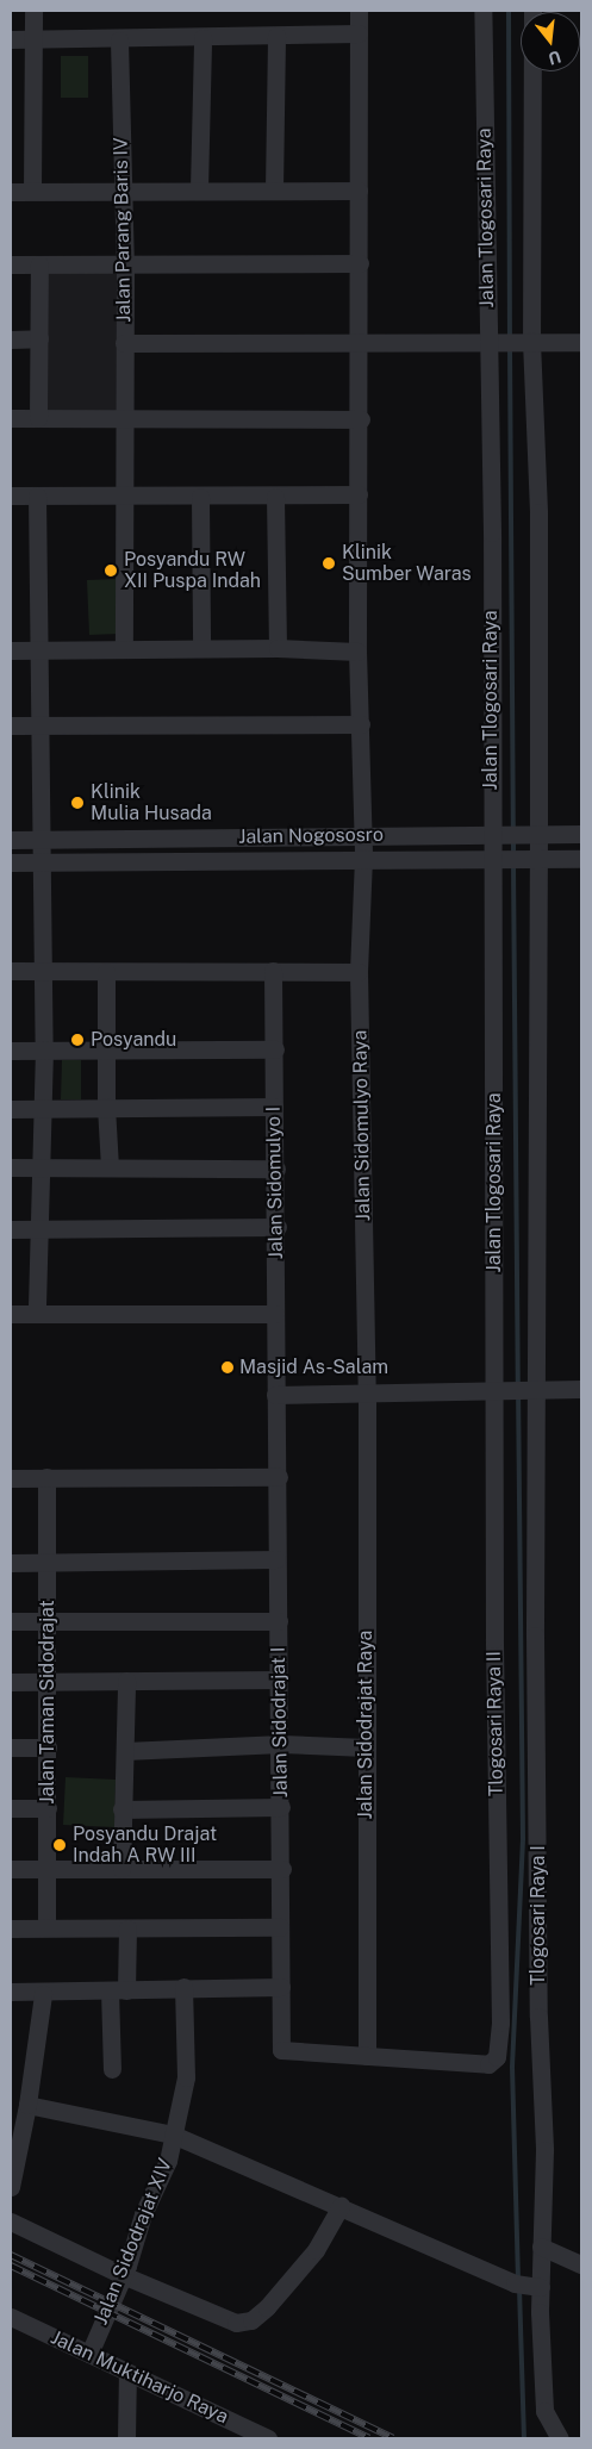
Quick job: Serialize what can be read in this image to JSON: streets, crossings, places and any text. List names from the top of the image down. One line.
{"streets":{"street":["Jalan Tlogosari Raya","Jalan Parang Baris IV","Jalan Nogososro","Jalan Sidomulyo Raya","Jalan Sidomulyo I","Jalan Taman Sidodrajat","Jalan Sidodrajat I","Tlogosari Raya II","Jalan Sidodrajat Raya","Tlogosari Raya I","Jalan Sidodrajat XIV","Jalan Muktiharjo Raya"]},"crossings":[["Jalan Tlogosari Raya","Jalan Nogososro"],["Jalan Tlogosari Raya","Tlogosari Raya II"],["Jalan Nogososro","Jalan Sidomulyo Raya"],["Jalan Sidomulyo Raya","Jalan Sidodrajat Raya"],["Jalan Sidomulyo I","Jalan Sidodrajat I"],["Jalan Sidodrajat I","Tlogosari Raya II"],["Jalan Sidodrajat I","Jalan Sidodrajat Raya"],["Tlogosari Raya II","Jalan Sidodrajat Raya"],["Jalan Sidodrajat XIV","Jalan Muktiharjo Raya"]],"places":["Klinik Sumber Waras","Posyandu RW XII Puspa Indah","Klinik Mulia Husada","Posyandu","Masjid As-Salam","Posyandu Drajat Indah A RW III"],"north":"bottom"}
